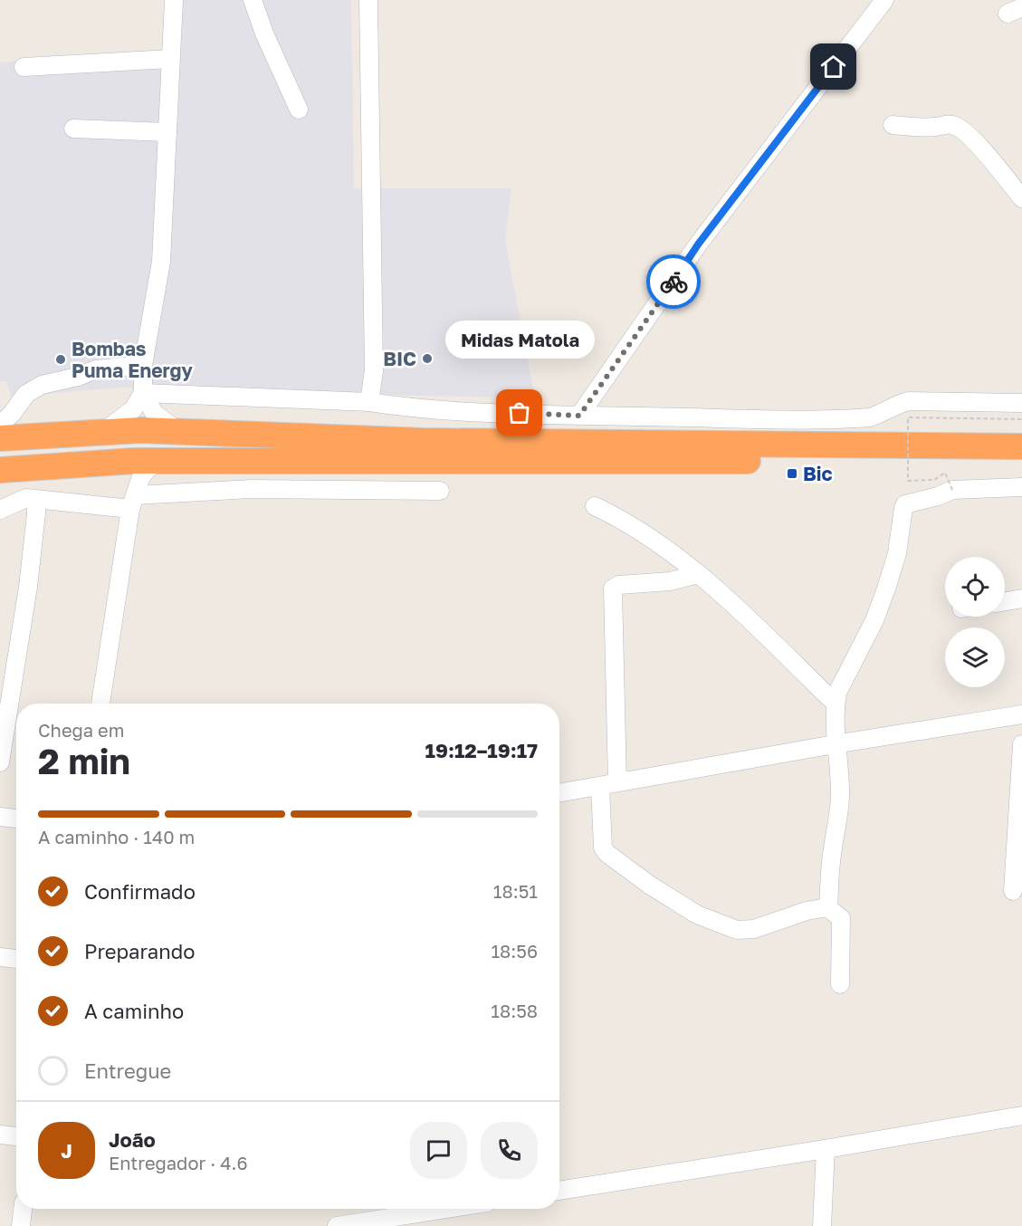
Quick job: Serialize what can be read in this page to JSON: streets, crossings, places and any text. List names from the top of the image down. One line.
{"places":{"other":["BIC","Bombas Puma Energy","Midas Matola"],"transit":["Bic"]},"page":{"bubble":"Midas Matola","heading":["2 min","Chega em","19:12–19:17"],"panel":["João","Entregador · 4.6"],"bar":"A caminho · 140 m","list":[["Confirmado","18:51"],["Preparando","18:56"],["A caminho","18:58"],"Entregue"],"round":"J"}}
